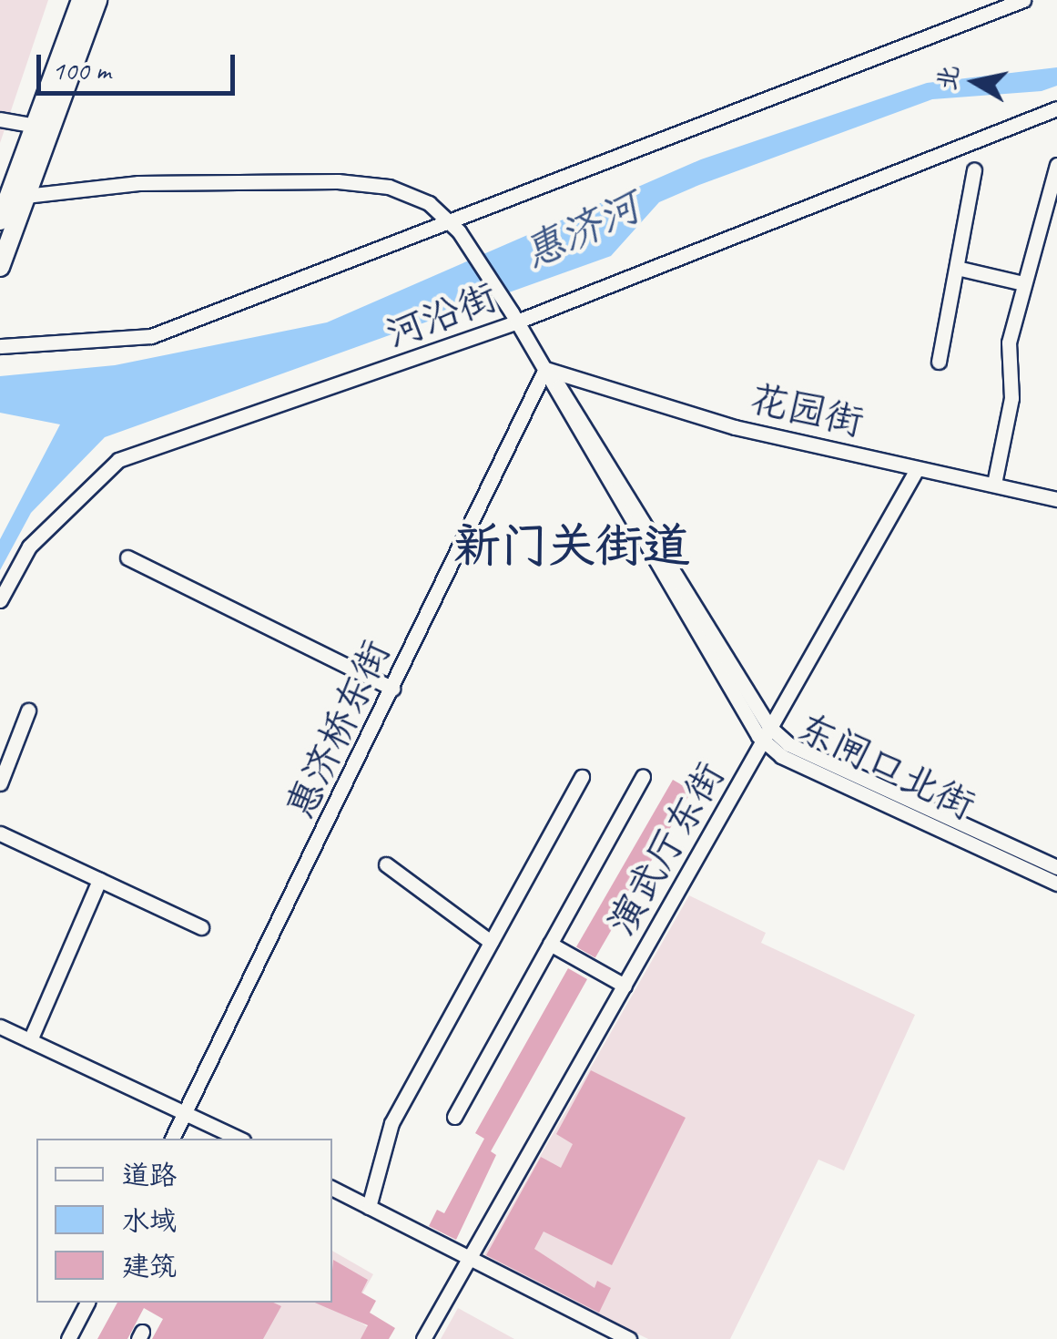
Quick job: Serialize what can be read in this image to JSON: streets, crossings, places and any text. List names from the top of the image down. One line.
{"streets":{"street":["河沿街","花园街","惠济桥东街","东闸口北街","演武厅东街"]},"crossings":[["河沿街","东闸口北街"],["花园街","惠济桥东街"],["花园街","东闸口北街"],["花园街","演武厅东街"],["惠济桥东街","东闸口北街"],["东闸口北街","演武厅东街"]],"districts":["新门关街道"],"water":["惠济河"],"legend":["道路","水域","建筑"],"scale_bar":"100 m","north":"left"}
